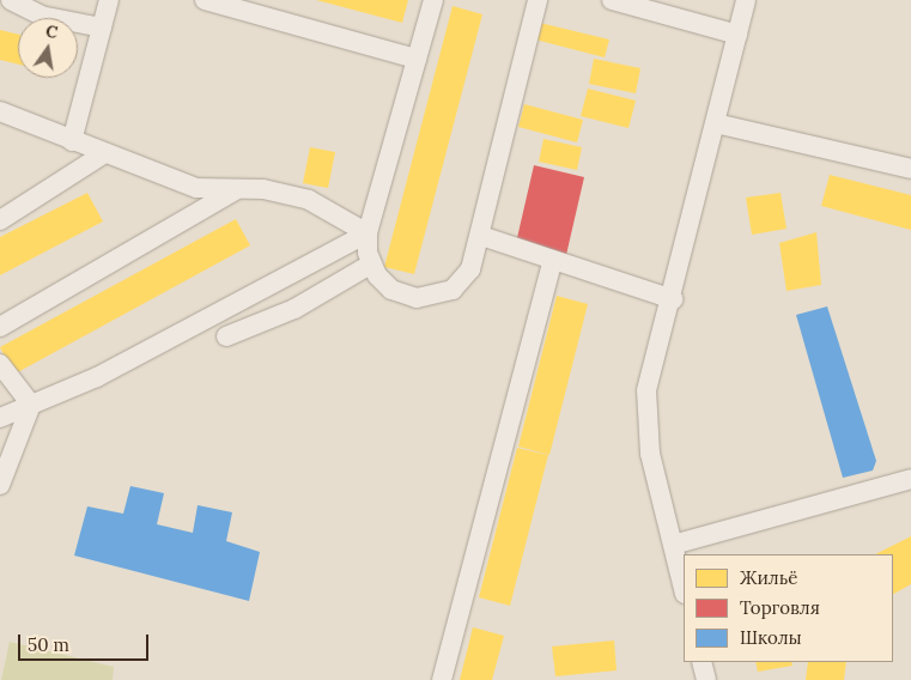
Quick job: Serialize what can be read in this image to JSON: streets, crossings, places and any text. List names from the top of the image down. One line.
{"legend":["Жильё","Торговля","Школы"],"scale_bar":"50 m","north":"top"}
